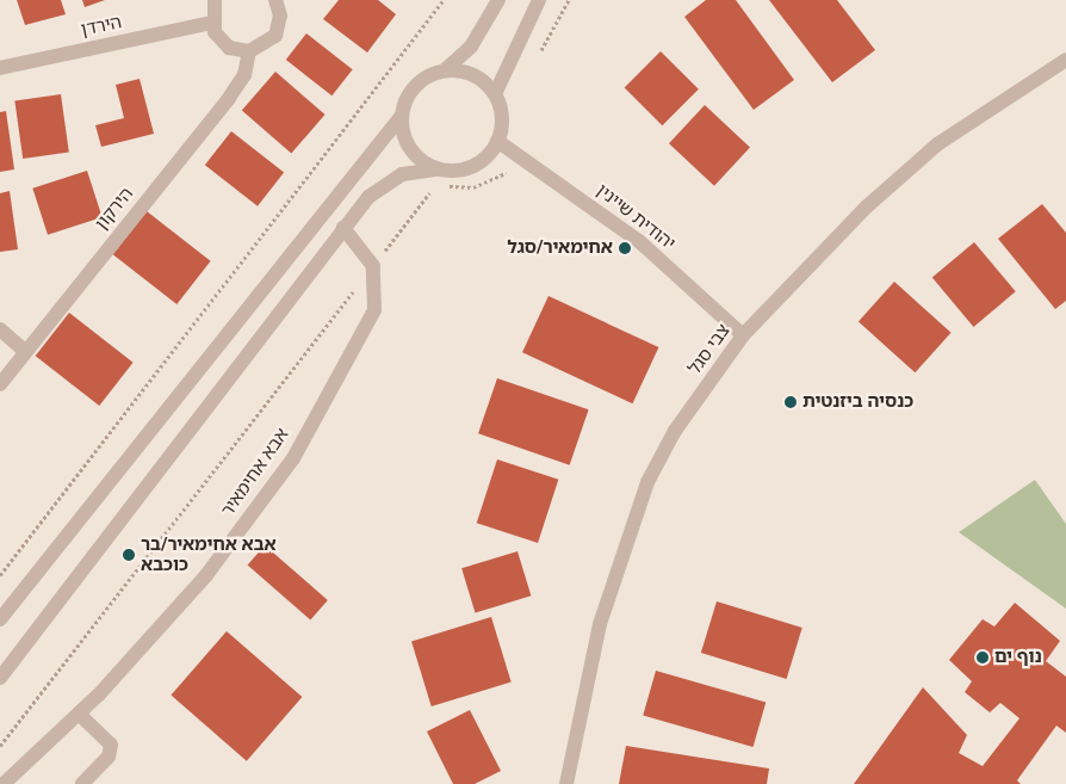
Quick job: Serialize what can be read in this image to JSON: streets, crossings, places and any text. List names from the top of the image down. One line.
{"streets":{"street":["הירדן","הירקון","יהודית שיינין","צבי סגל","אבא אחימאיר"]},"crossings":[["יהודית שיינין","צבי סגל"]],"places":["אחימאיר/סגל","כנסיה ביזנטית","אבא אחימאיר/בר כוכבא","נוף ים"]}
